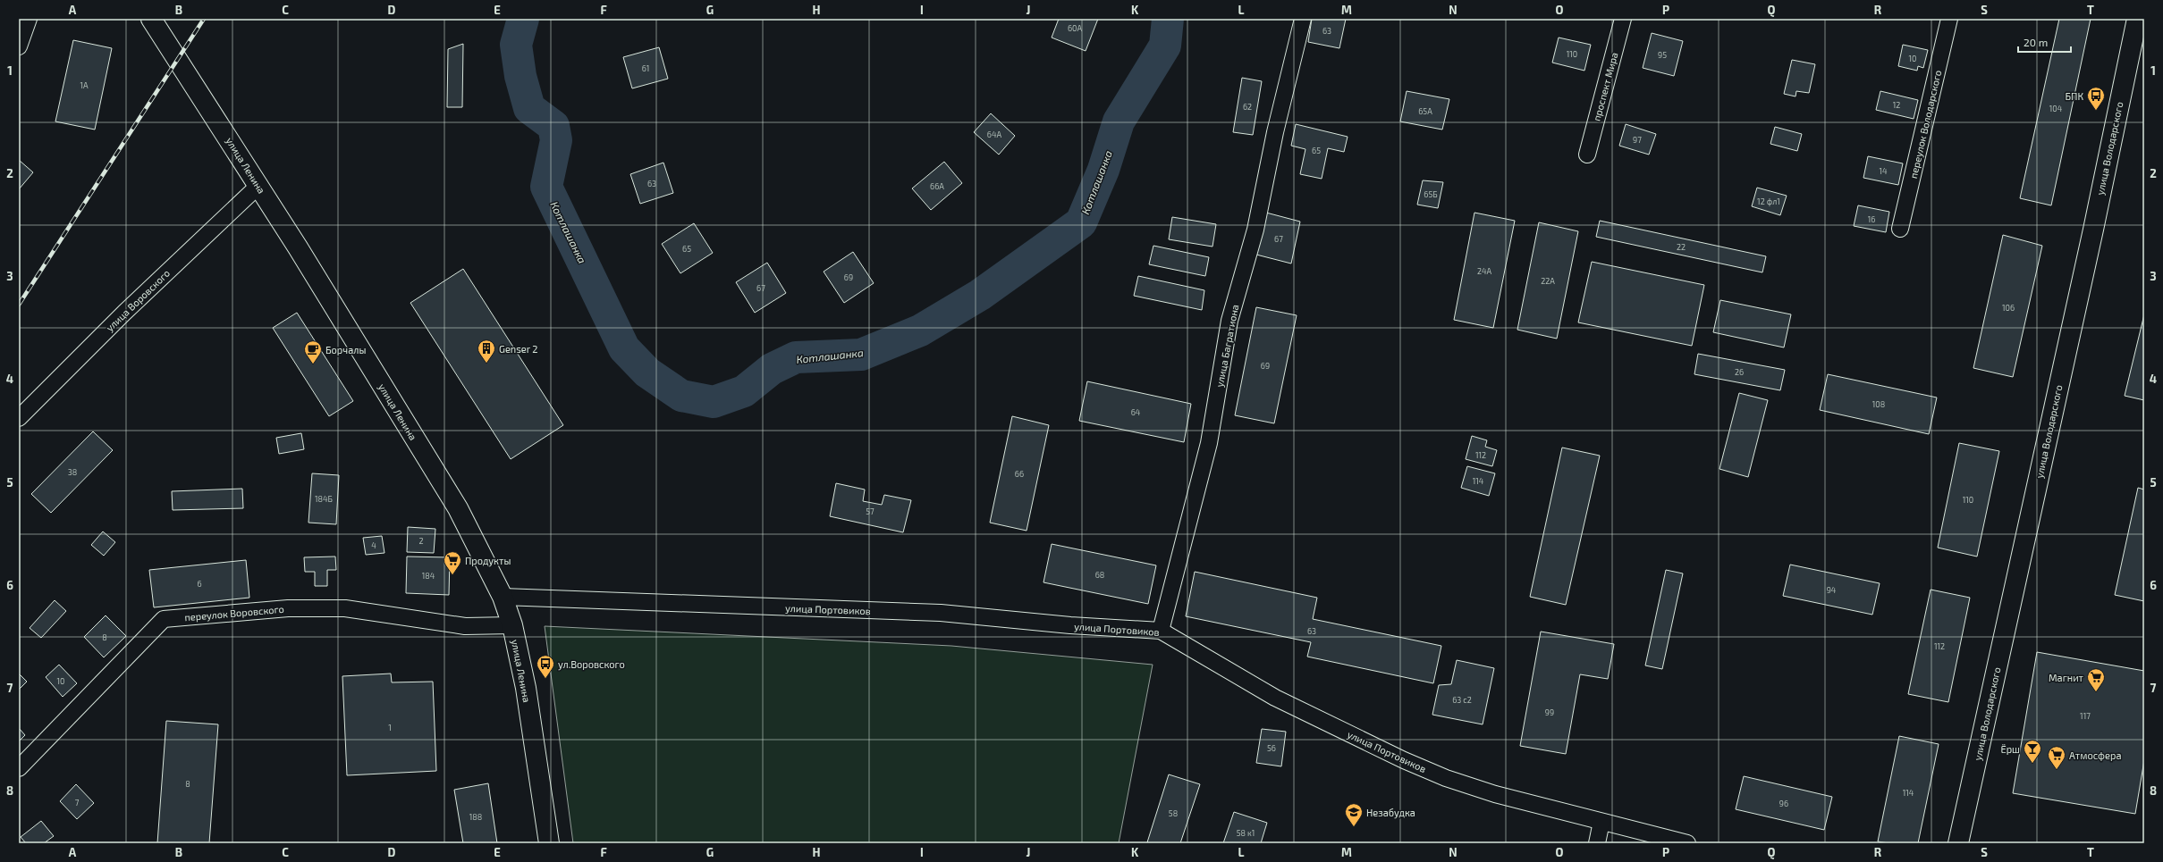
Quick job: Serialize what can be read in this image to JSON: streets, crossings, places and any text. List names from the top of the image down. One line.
{"streets":{"main road":["улица Володарского","улица Ленина"],"street":["проспект Мира","переулок Володарского","улица Воровского","улица Багратиона","улица Портовиков","переулок Воровского"]},"crossings":[["улица Ленина","улица Воровского"],["улица Ленина","улица Портовиков"],["улица Ленина","переулок Воровского"],["улица Багратиона","улица Портовиков"]],"water":["Котлашанка"],"places":{"bus stop":["БПК","ул.Воровского"],"building":["Genser 2"],"cafe":["Борчалы"],"supermarket":["Продукты","Магнит","Атмосфера"],"bar":["Ёрш"],"school or university":["Незабудка"]},"house_numbers":["60А","63","110","95","10","61","1А","12","62","104","65А","64А","97","65","14","63","66А","65Б","12 фл1","16","67","22","65","24А","69","22А","67","106","69","26","108","64","112","38","66","114","184Б","110","57","2","4","68","184","6","94","63","8","112","10","63 с2","99","117","1","56","8","114","7","96","58","188","58 к1"],"scale_bar":"20 m","grid":{"columns":["A","B","C","D","E","F","G","H","I","J","K","L","M","N","O","P","Q","R","S","T"],"rows":["1","2","3","4","5","6","7","8"]}}
